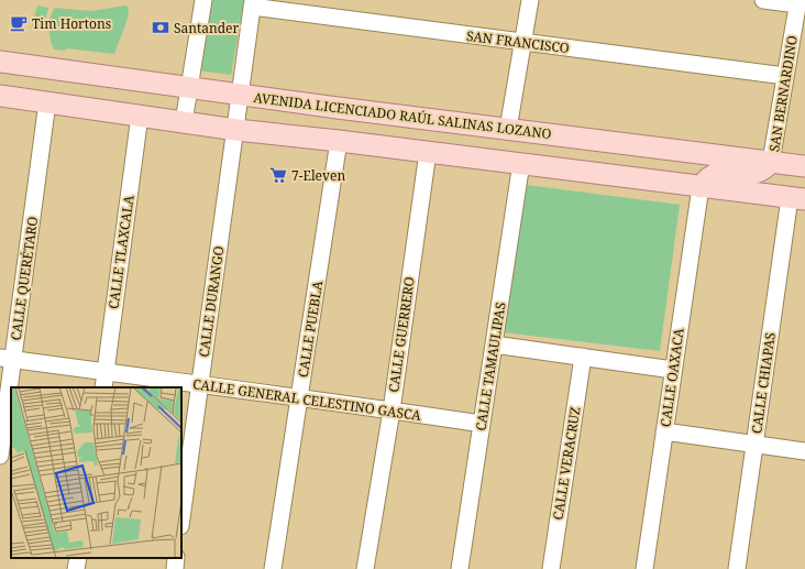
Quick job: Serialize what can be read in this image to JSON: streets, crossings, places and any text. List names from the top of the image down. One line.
{"streets":{"main road":["AVENIDA LICENCIADO RAÚL SALINAS LOZANO"],"street":["SAN FRANCISCO","SAN BERNARDINO","CALLE TLAXCALA","CALLE QUERÉTARO","CALLE DURANGO","CALLE PUEBLA","CALLE GUERRERO","CALLE TAMAULIPAS","CALLE OAXACA","CALLE CHIAPAS","CALLE GENERAL CELESTINO GASCA","CALLE VERACRUZ"]},"crossings":[["SAN FRANCISCO","SAN BERNARDINO"],["SAN FRANCISCO","CALLE DURANGO"],["SAN BERNARDINO","AVENIDA LICENCIADO RAÚL SALINAS LOZANO"],["AVENIDA LICENCIADO RAÚL SALINAS LOZANO","CALLE DURANGO"],["CALLE TLAXCALA","CALLE GENERAL CELESTINO GASCA"],["CALLE QUERÉTARO","CALLE GENERAL CELESTINO GASCA"],["CALLE DURANGO","CALLE GENERAL CELESTINO GASCA"],["CALLE PUEBLA","CALLE GENERAL CELESTINO GASCA"],["CALLE GUERRERO","CALLE GENERAL CELESTINO GASCA"],["CALLE TAMAULIPAS","CALLE GENERAL CELESTINO GASCA"]],"places":{"cafe":["Tim Hortons"],"bank":["Santander"],"supermarket":["7-Eleven"]}}
